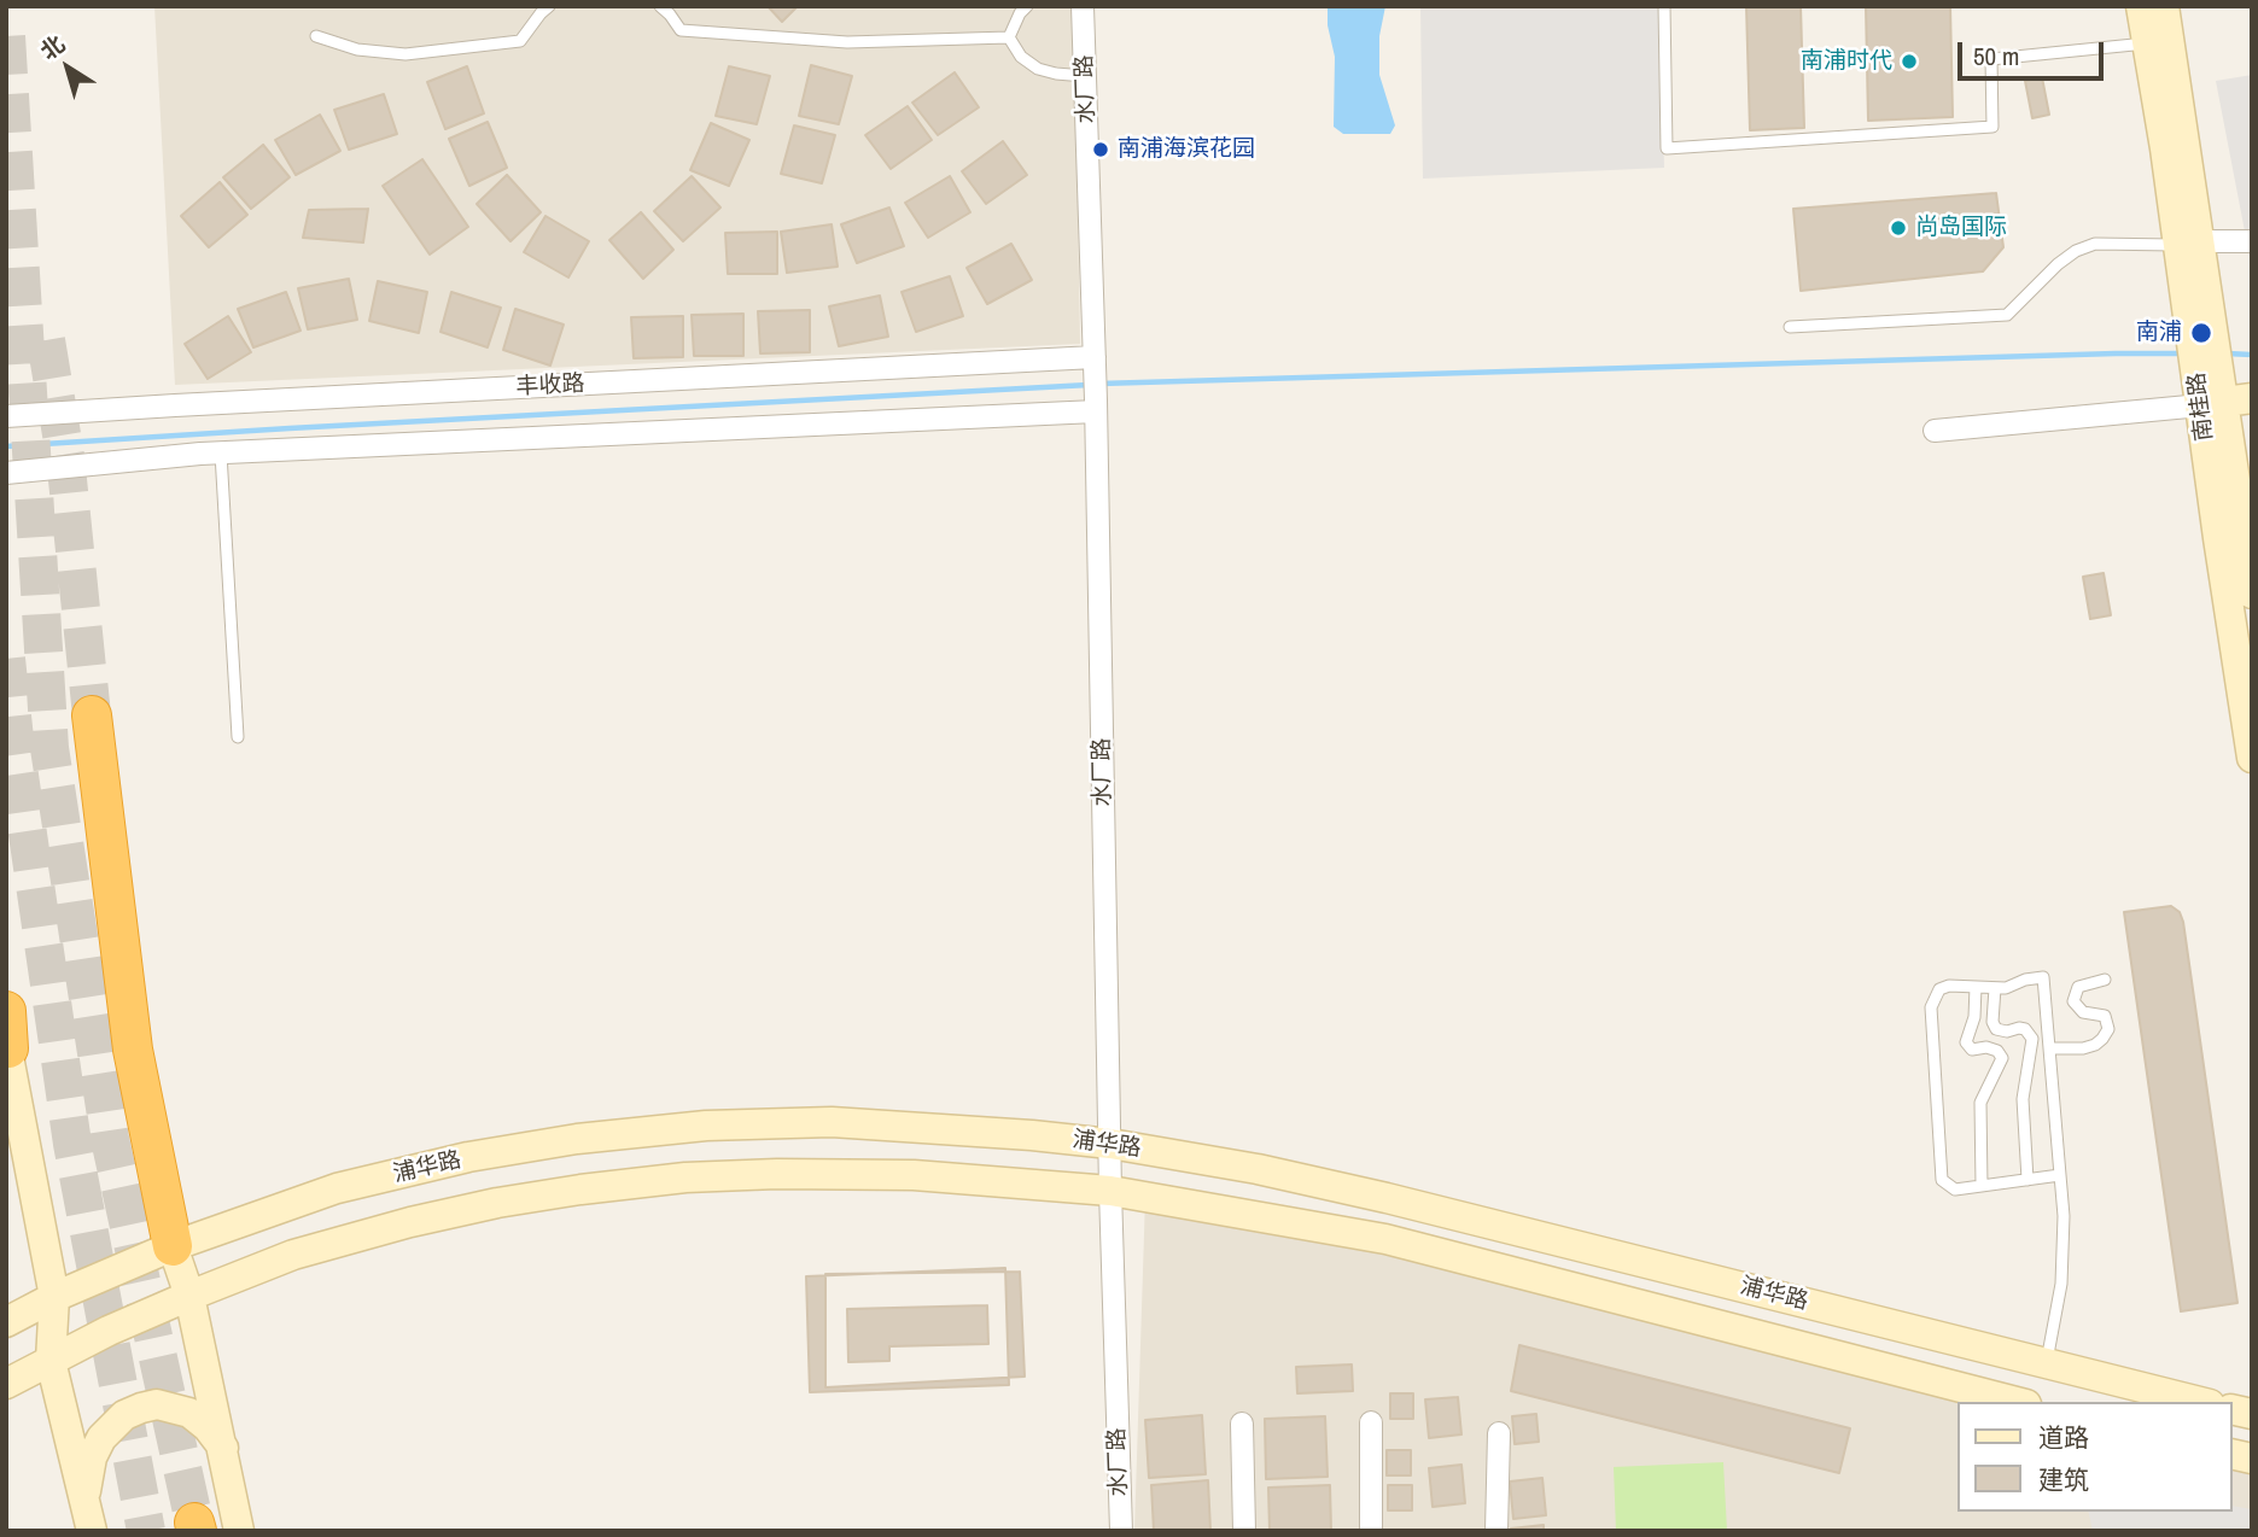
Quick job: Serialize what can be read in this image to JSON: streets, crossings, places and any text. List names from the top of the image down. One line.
{"streets":{"main road":["南桂路","浦华路"],"street":["水厂路","丰收路"]},"crossings":[["水厂路","丰收路"],["水厂路","浦华路"]],"places":["南浦时代","南浦海滨花园","尚岛国际","南浦"],"legend":["道路","建筑"],"scale_bar":"50 m","north":"top left"}
